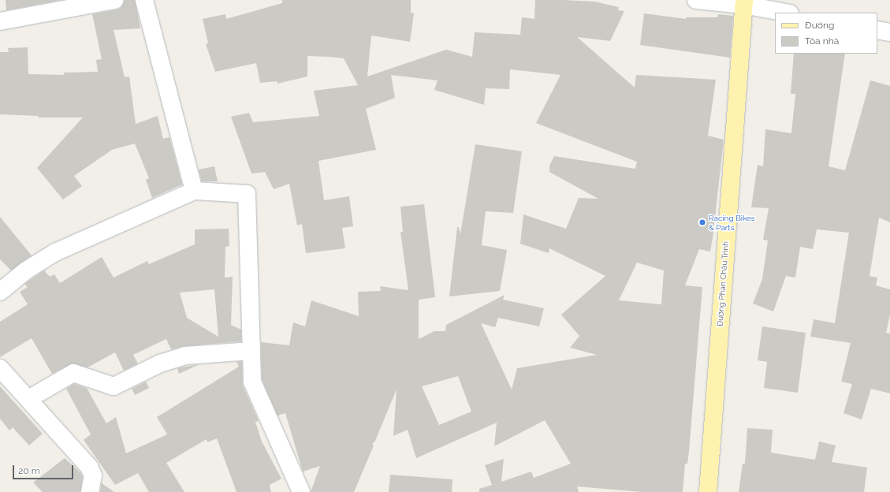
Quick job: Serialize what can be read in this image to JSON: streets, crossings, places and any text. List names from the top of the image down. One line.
{"streets":{"main road":["Đường Phan Châu Trinh"]},"places":["Racing Bikes & Parts"],"legend":["Đường","Tòa nhà"],"scale_bar":"20 m"}
